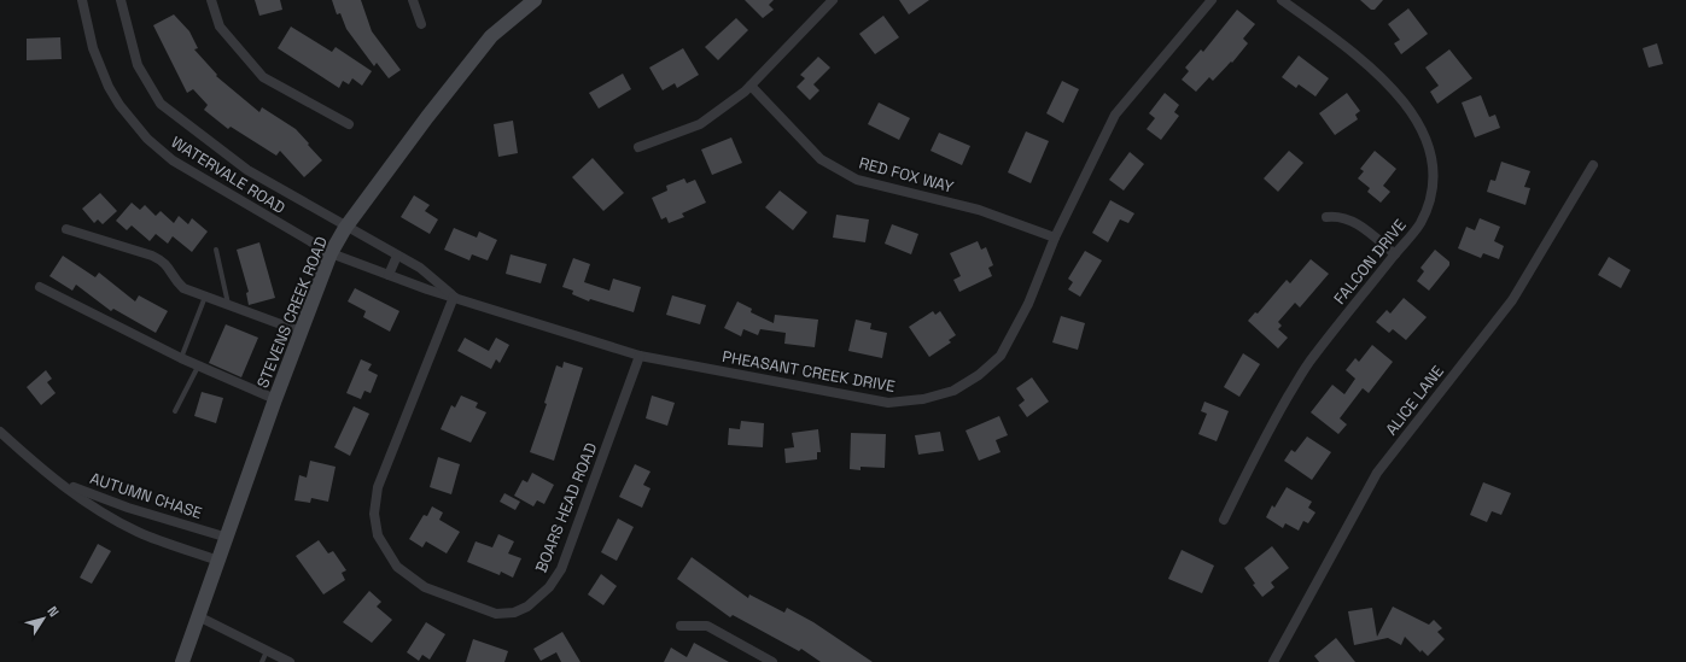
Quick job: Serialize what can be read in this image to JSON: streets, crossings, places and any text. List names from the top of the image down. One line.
{"streets":{"street":["WATERVALE ROAD","RED FOX WAY","FALCON DRIVE","STEVENS CREEK ROAD","PHEASANT CREEK DRIVE","ALICE LANE","AUTUMN CHASE","BOARS HEAD ROAD"]},"crossings":[["WATERVALE ROAD","STEVENS CREEK ROAD"],["WATERVALE ROAD","PHEASANT CREEK DRIVE"],["RED FOX WAY","PHEASANT CREEK DRIVE"],["STEVENS CREEK ROAD","PHEASANT CREEK DRIVE"],["STEVENS CREEK ROAD","AUTUMN CHASE"],["PHEASANT CREEK DRIVE","BOARS HEAD ROAD"]],"north":"top right"}
